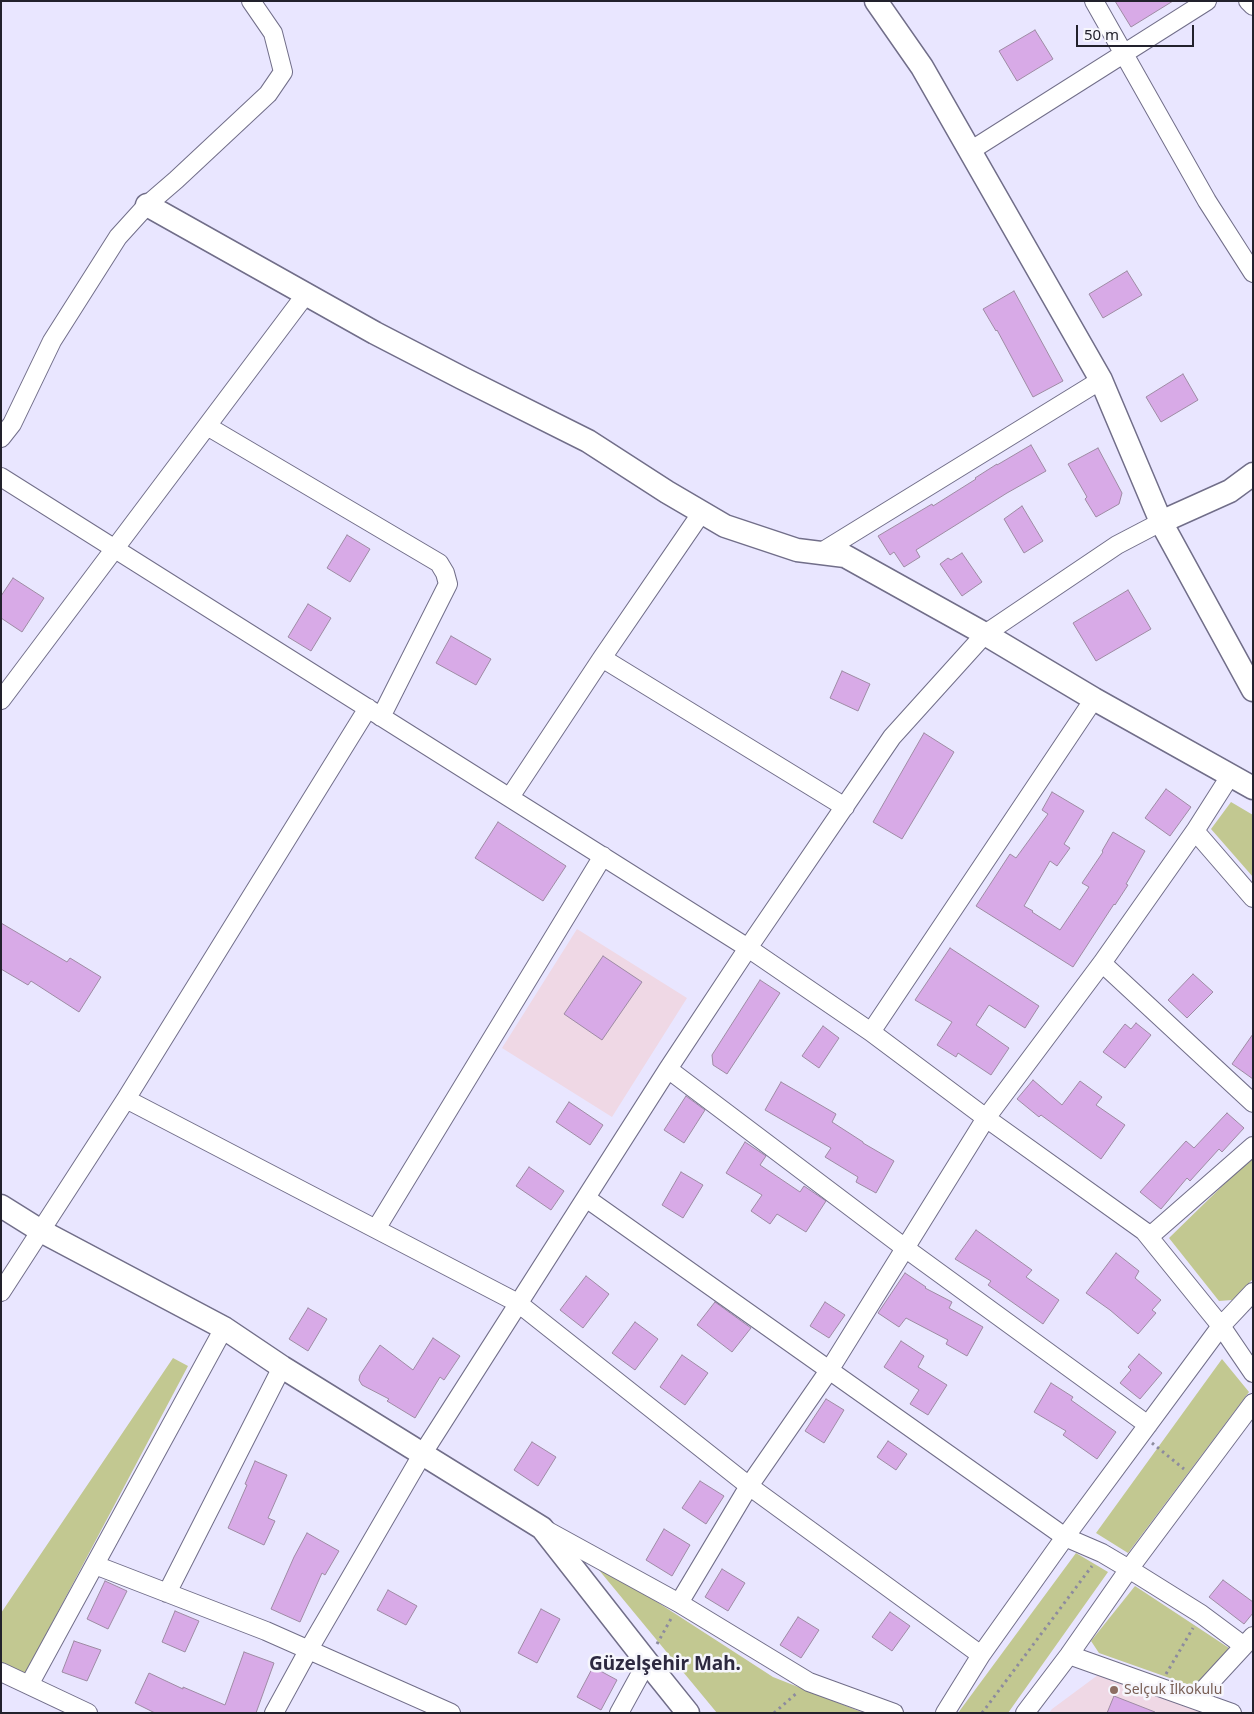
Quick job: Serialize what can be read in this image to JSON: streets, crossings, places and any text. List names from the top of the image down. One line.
{"districts":["Güzelşehir Mah."],"places":["Selçuk İlkokulu"],"scale_bar":"50 m"}
